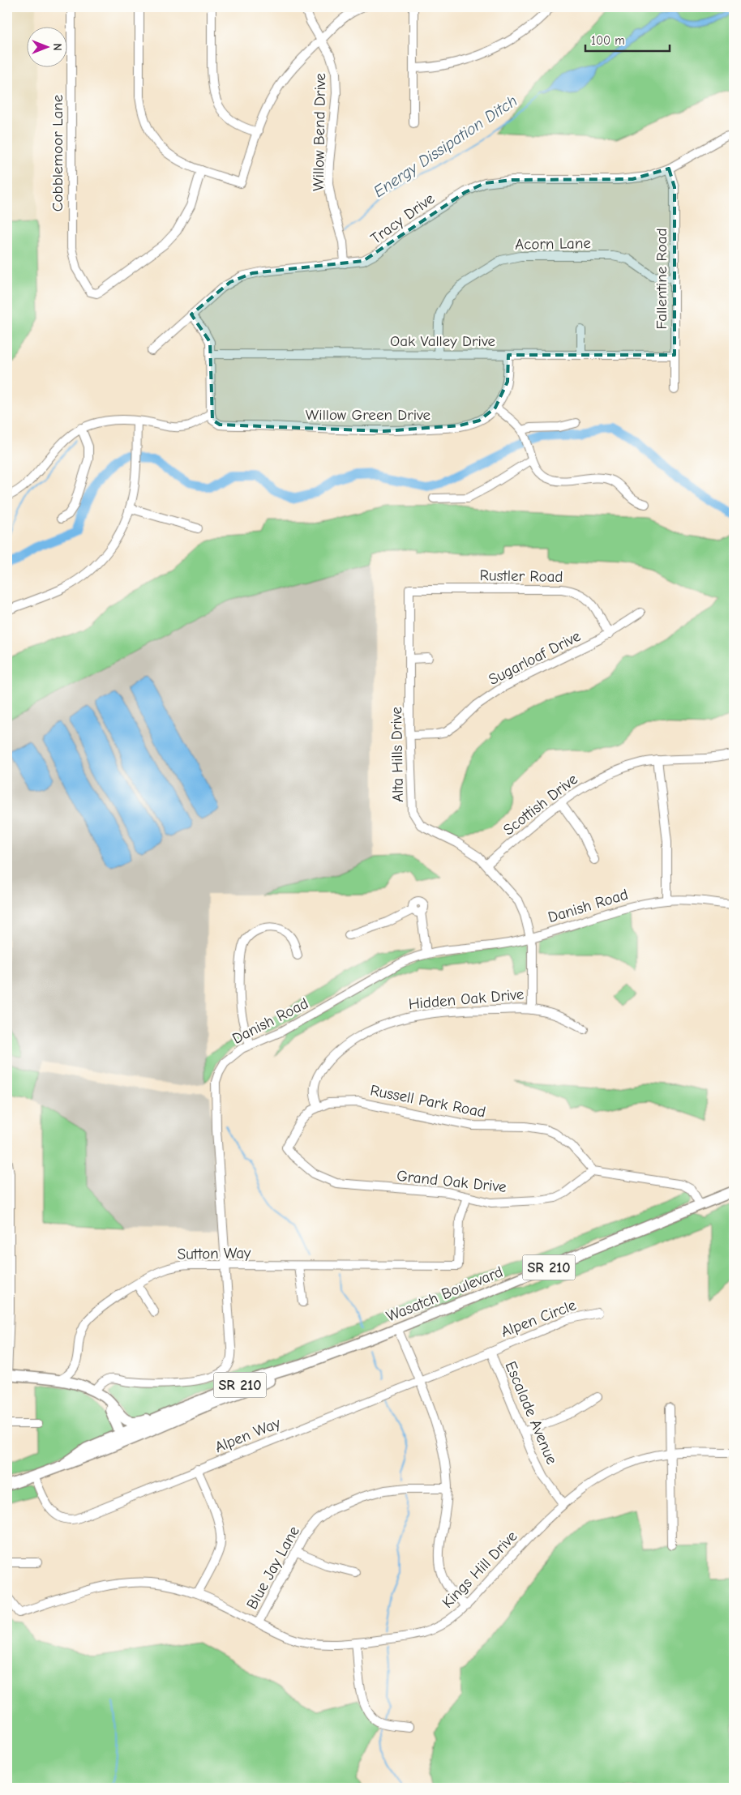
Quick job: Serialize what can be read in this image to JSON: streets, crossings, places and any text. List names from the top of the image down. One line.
{"streets":{"main road":["SR 210","Wasatch Boulevard"],"street":["Willow Bend Drive","Cobblemoor Lane","Tracy Drive","Acorn Lane","Fallentine Road","Oak Valley Drive","Willow Green Drive","Rustler Road","Sugarloaf Drive","Alta Hills Drive","Scottish Drive","Danish Road","Hidden Oak Drive","Russell Park Road","Grand Oak Drive","Sutton Way","Alpen Circle","Escalade Avenue","Alpen Way","Blue Jay Lane","Kings Hill Drive"]},"crossings":[["Willow Bend Drive","Tracy Drive"],["Tracy Drive","Fallentine Road"],["Acorn Lane","Fallentine Road"],["Acorn Lane","Oak Valley Drive"],["Fallentine Road","Oak Valley Drive"],["Oak Valley Drive","Willow Green Drive"],["Rustler Road","Sugarloaf Drive"],["Rustler Road","Alta Hills Drive"],["Sugarloaf Drive","Alta Hills Drive"],["Alta Hills Drive","Scottish Drive"],["Alta Hills Drive","Danish Road"],["Alta Hills Drive","Hidden Oak Drive"],["Danish Road","Hidden Oak Drive"],["Danish Road","Sutton Way"],["Danish Road","Wasatch Boulevard"],["Hidden Oak Drive","Russell Park Road"],["Hidden Oak Drive","Grand Oak Drive"],["Russell Park Road","Grand Oak Drive"],["Grand Oak Drive","Sutton Way"],["Sutton Way","Wasatch Boulevard"],["SR 210","Wasatch Boulevard"],["SR 210","Alpen Way"],["Alpen Circle","Escalade Avenue"],["Alpen Circle","Alpen Way"],["Escalade Avenue","Alpen Way"],["Escalade Avenue","Kings Hill Drive"],["Blue Jay Lane","Kings Hill Drive"]],"water":["Energy Dissipation Ditch"],"scale_bar":"100 m","north":"right"}
